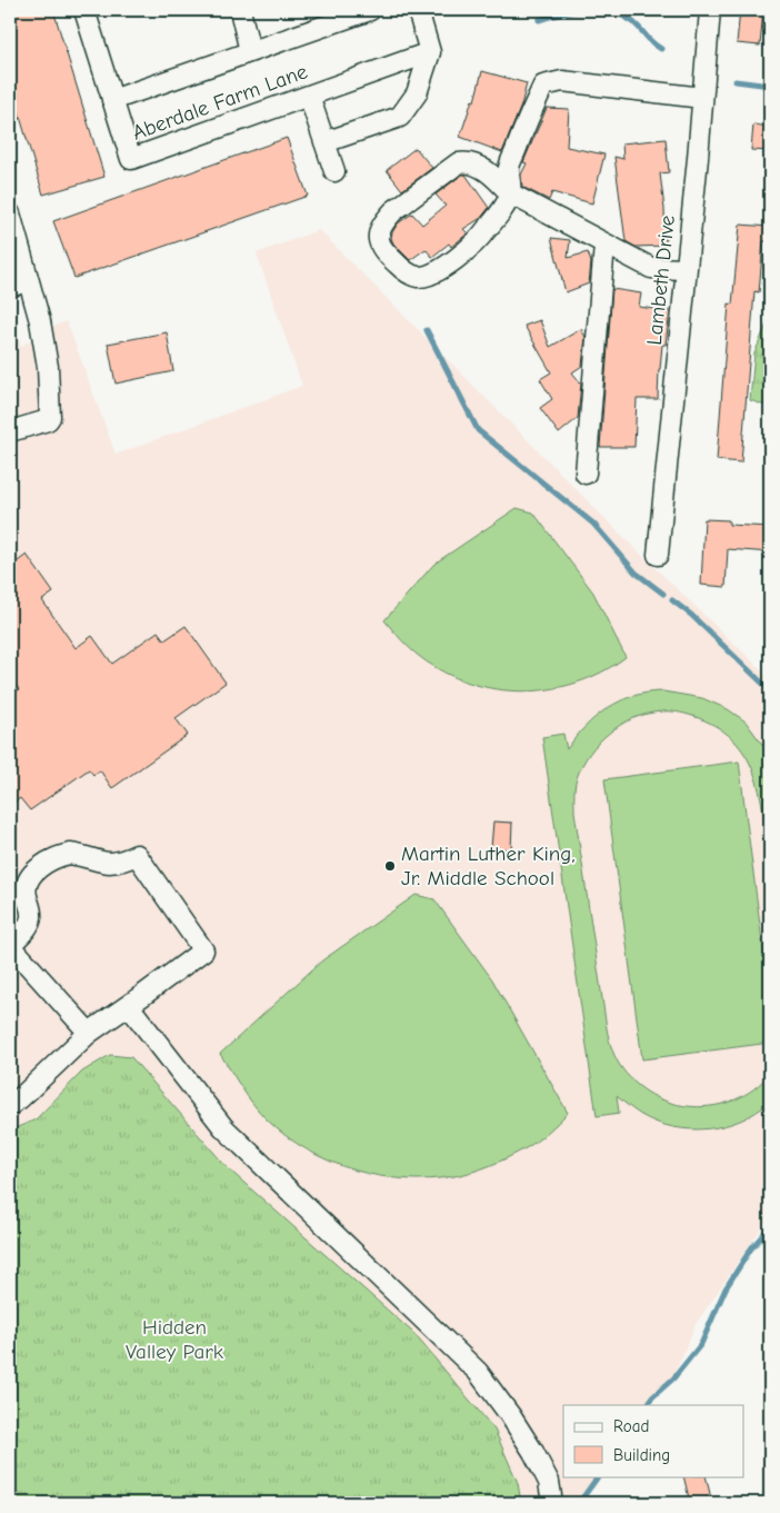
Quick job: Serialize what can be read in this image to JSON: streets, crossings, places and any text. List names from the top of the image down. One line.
{"streets":{"street":["Aberdale Farm Lane","Lambeth Drive"]},"parks":["Hidden Valley Park"],"places":["Martin Luther King, Jr. Middle School"],"legend":["Road","Building"]}
